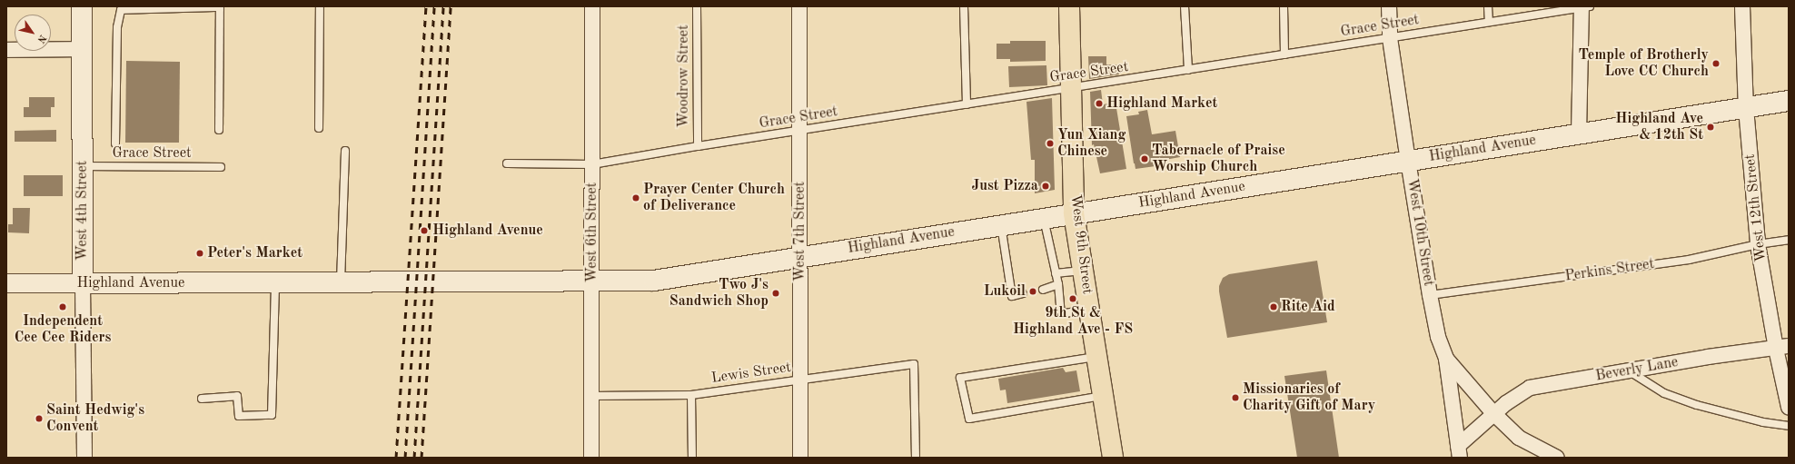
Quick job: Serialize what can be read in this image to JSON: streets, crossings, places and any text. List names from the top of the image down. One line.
{"streets":{"main road":["Highland Avenue","West 4th Street","West 9th Street"],"street":["West 12th Street","West 7th Street","West 6th Street","West 10th Street","Beverly Lane"],"lane":["Grace Street","Woodrow Street","Perkins Street","Lewis Street"]},"crossings":[["Grace Street","Woodrow Street"],["Grace Street","West 4th Street"],["Grace Street","West 7th Street"],["Grace Street","West 6th Street"],["Grace Street","West 10th Street"],["Grace Street","West 9th Street"],["Highland Avenue","West 12th Street"],["Highland Avenue","West 4th Street"],["Highland Avenue","West 7th Street"],["Highland Avenue","West 6th Street"],["Highland Avenue","West 10th Street"],["Highland Avenue","West 9th Street"],["West 12th Street","Perkins Street"],["West 12th Street","Beverly Lane"],["West 7th Street","Lewis Street"],["West 6th Street","Lewis Street"],["West 10th Street","Perkins Street"]],"places":["Temple of Brotherly Love CC Church","Highland Market","Highland Ave & 12th St","Yun Xiang Chinese","Tabernacle of Praise Worship Church","Just Pizza","Prayer Center Church of Deliverance","Highland Avenue","Peter's Market","Lukoil","Two J's Sandwich Shop","9th St & Highland Ave - FS","Independent Cee Cee Riders","Rite Aid","Missionaries of Charity Gift of Mary","Saint Hedwig's Convent"],"north":"bottom right"}
